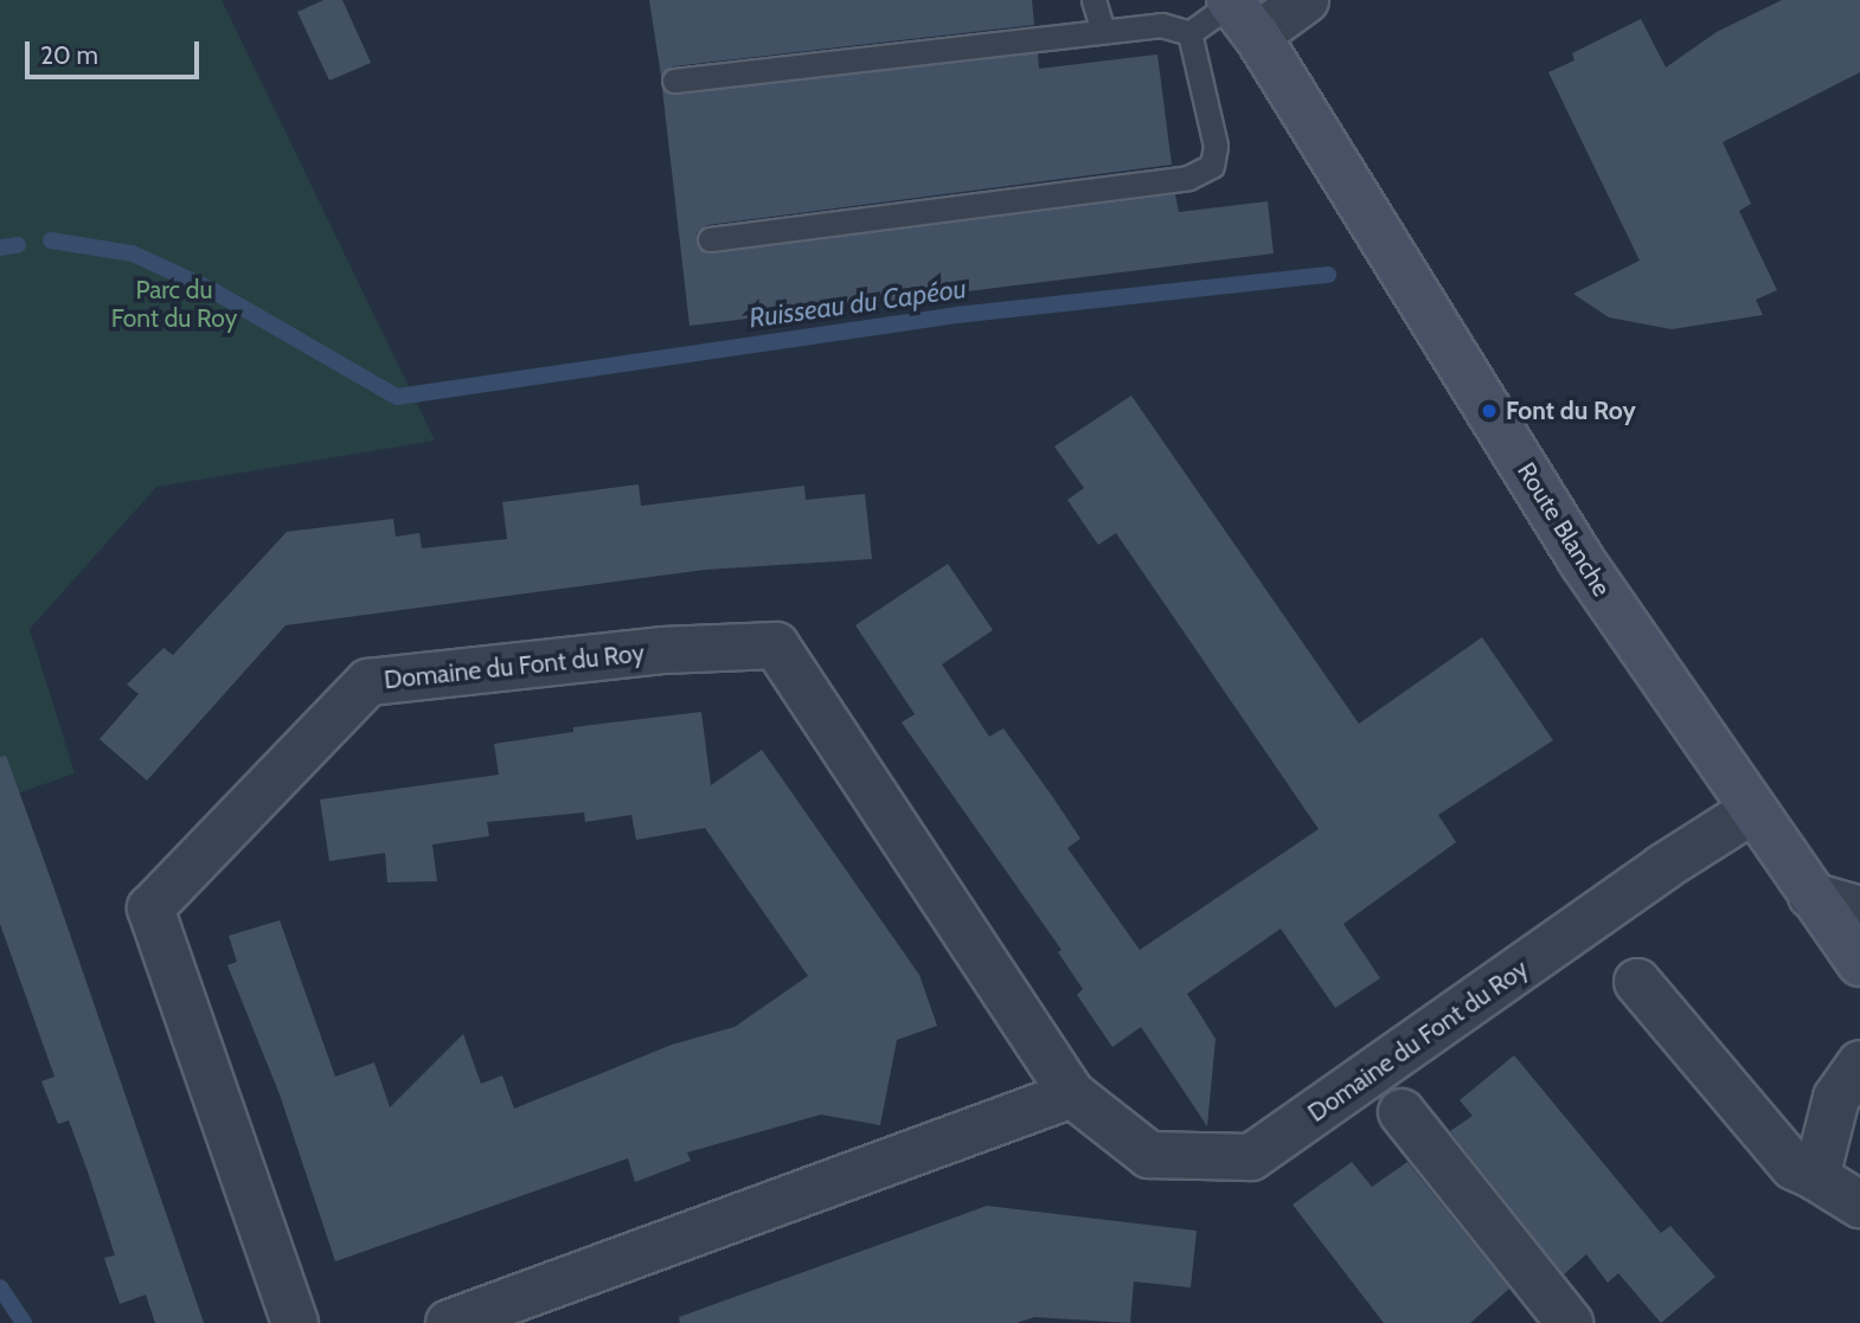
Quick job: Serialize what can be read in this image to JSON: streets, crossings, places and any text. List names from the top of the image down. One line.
{"streets":{"street":["Route Blanche","Domaine du Font du Roy"]},"crossings":[["Route Blanche","Domaine du Font du Roy"]],"water":["Ruisseau du Capéou"],"parks":["Parc du Font du Roy"],"places":["Font du Roy"],"scale_bar":"20 m"}
